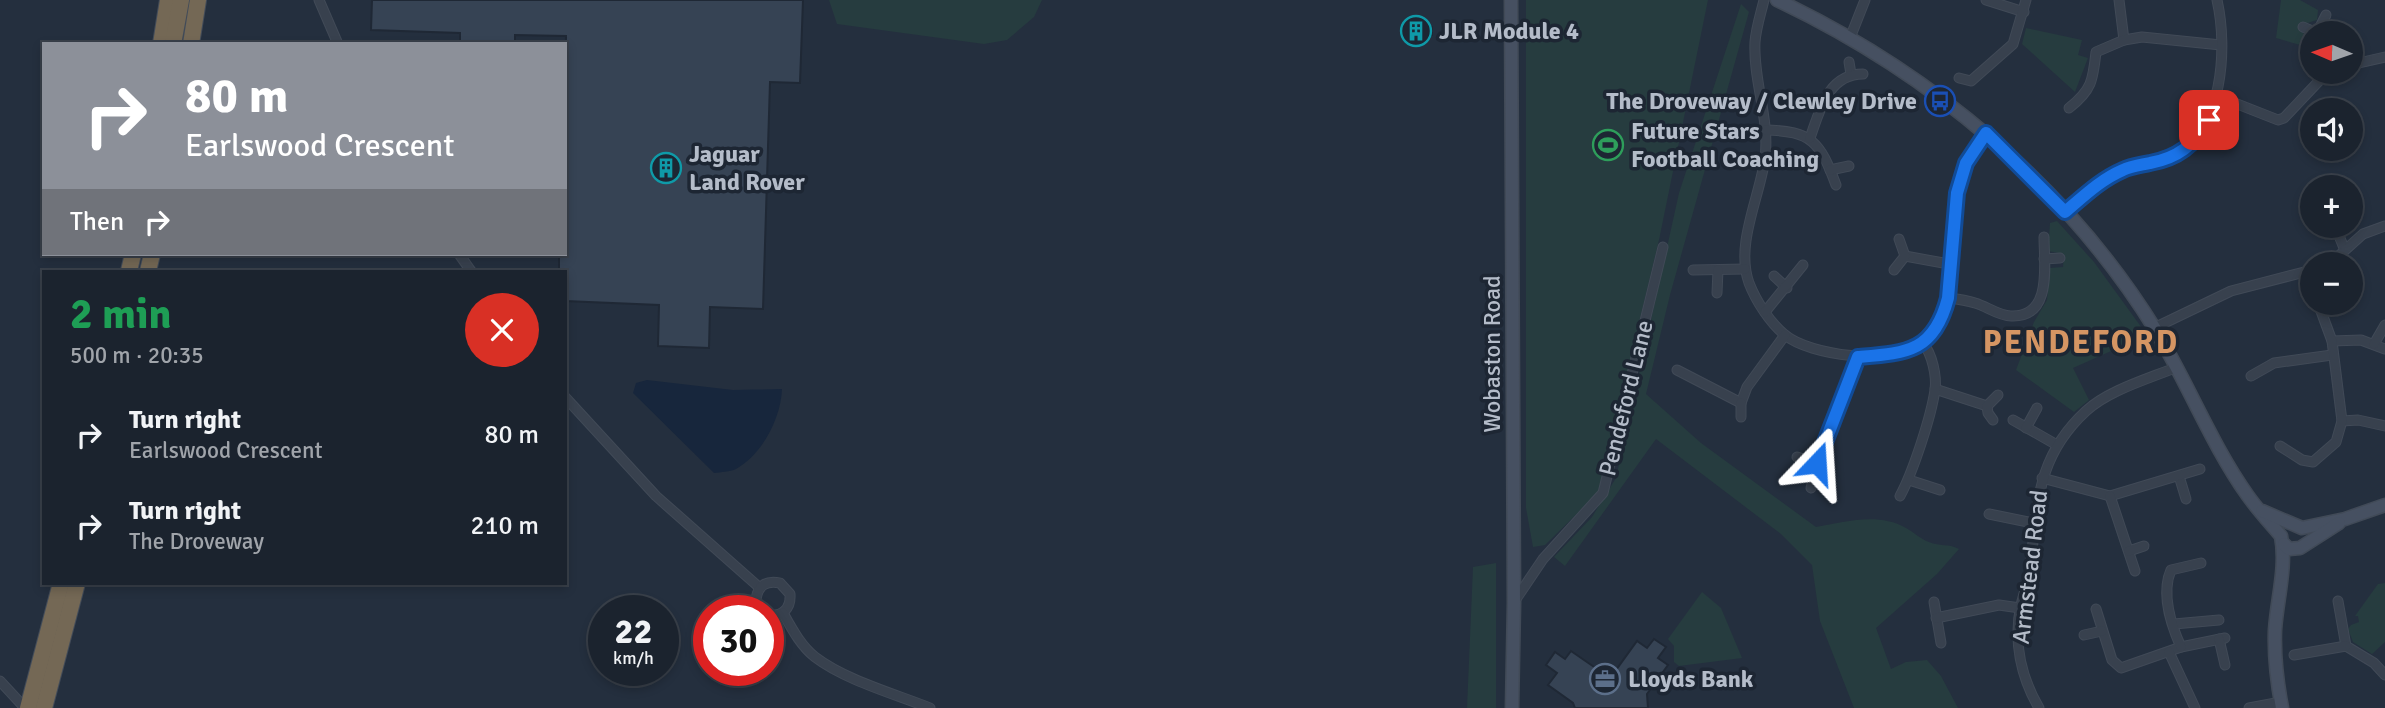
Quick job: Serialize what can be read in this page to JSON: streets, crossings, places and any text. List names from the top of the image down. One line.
{"streets":{"street":["Wobaston Road","Pendeford Lane","Armstead Road"]},"crossings":[["Wobaston Road","Pendeford Lane"]],"districts":["PENDEFORD"],"places":{"building":["JLR Module 4","Jaguar Land Rover"],"bus stop":["The Droveway / Clewley Drive"],"sports":["Future Stars Football Coaching"],"office":["Lloyds Bank"]},"north":"left","page":{"map_buttons":["+","−"],"turn":["80 m","Earlswood Crescent"],"then":"Then","heading":["2 min","500 m · 20:35"],"list":[{"name":"Turn right","note":"Earlswood Crescent","value":"80 m"},{"name":"Turn right","note":"The Droveway","value":"210 m"}],"speed":"22 km/h","limit":"30"}}
